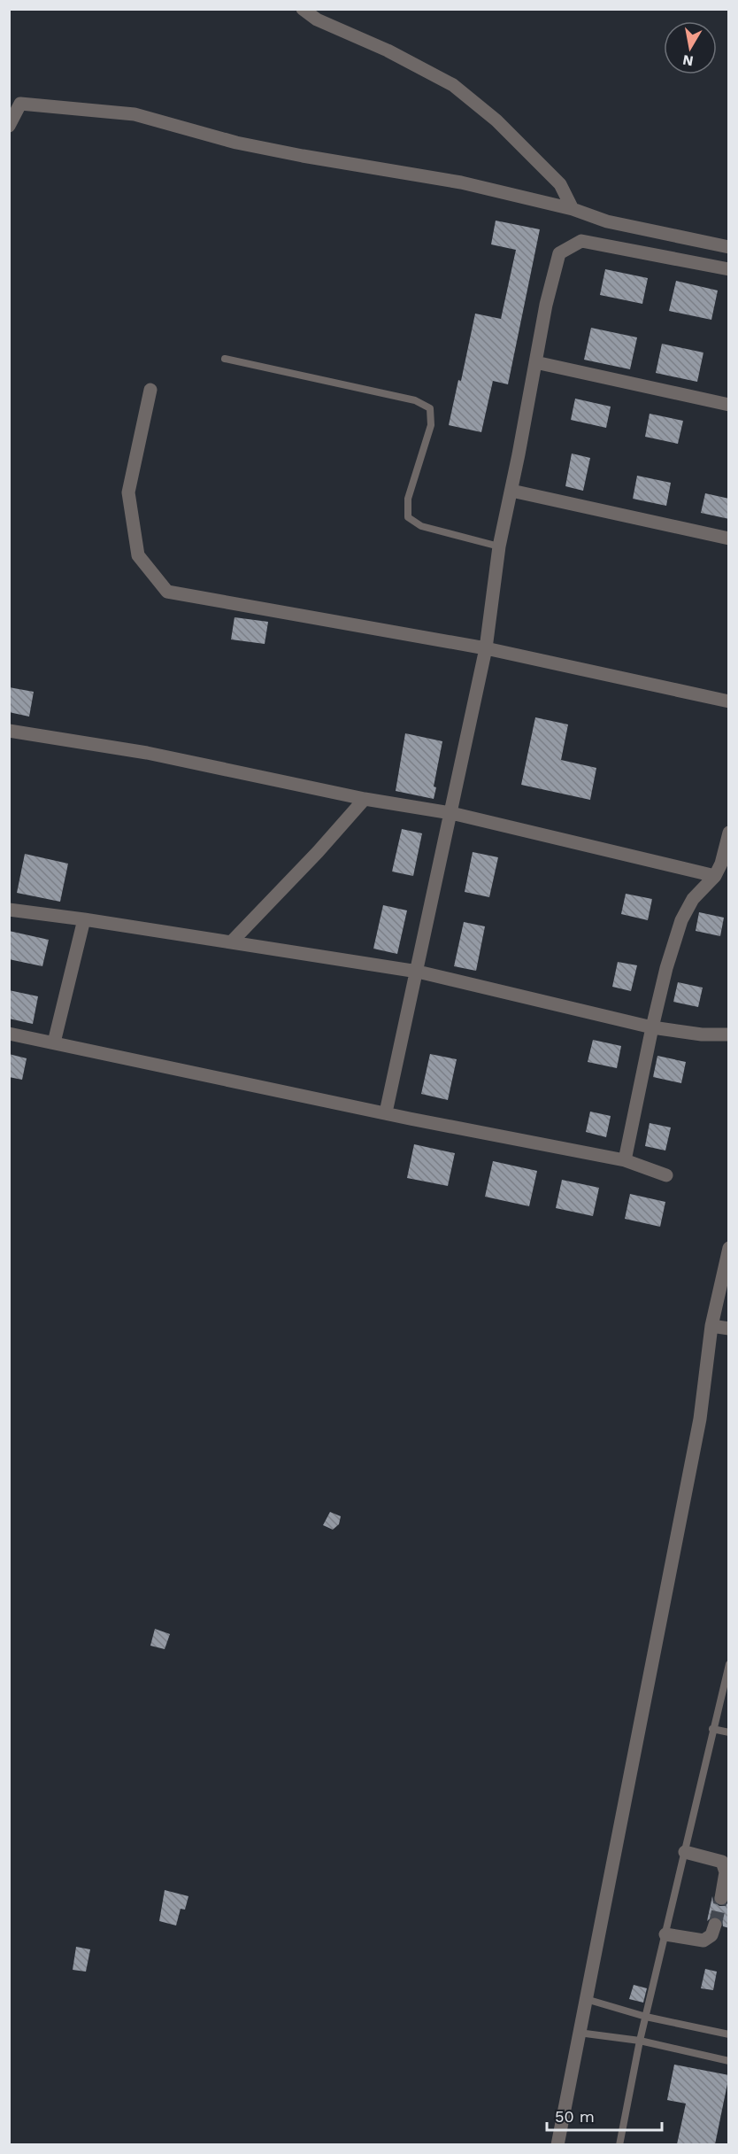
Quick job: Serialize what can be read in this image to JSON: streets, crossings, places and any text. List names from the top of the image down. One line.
{"scale_bar":"50 m","north":"bottom"}
